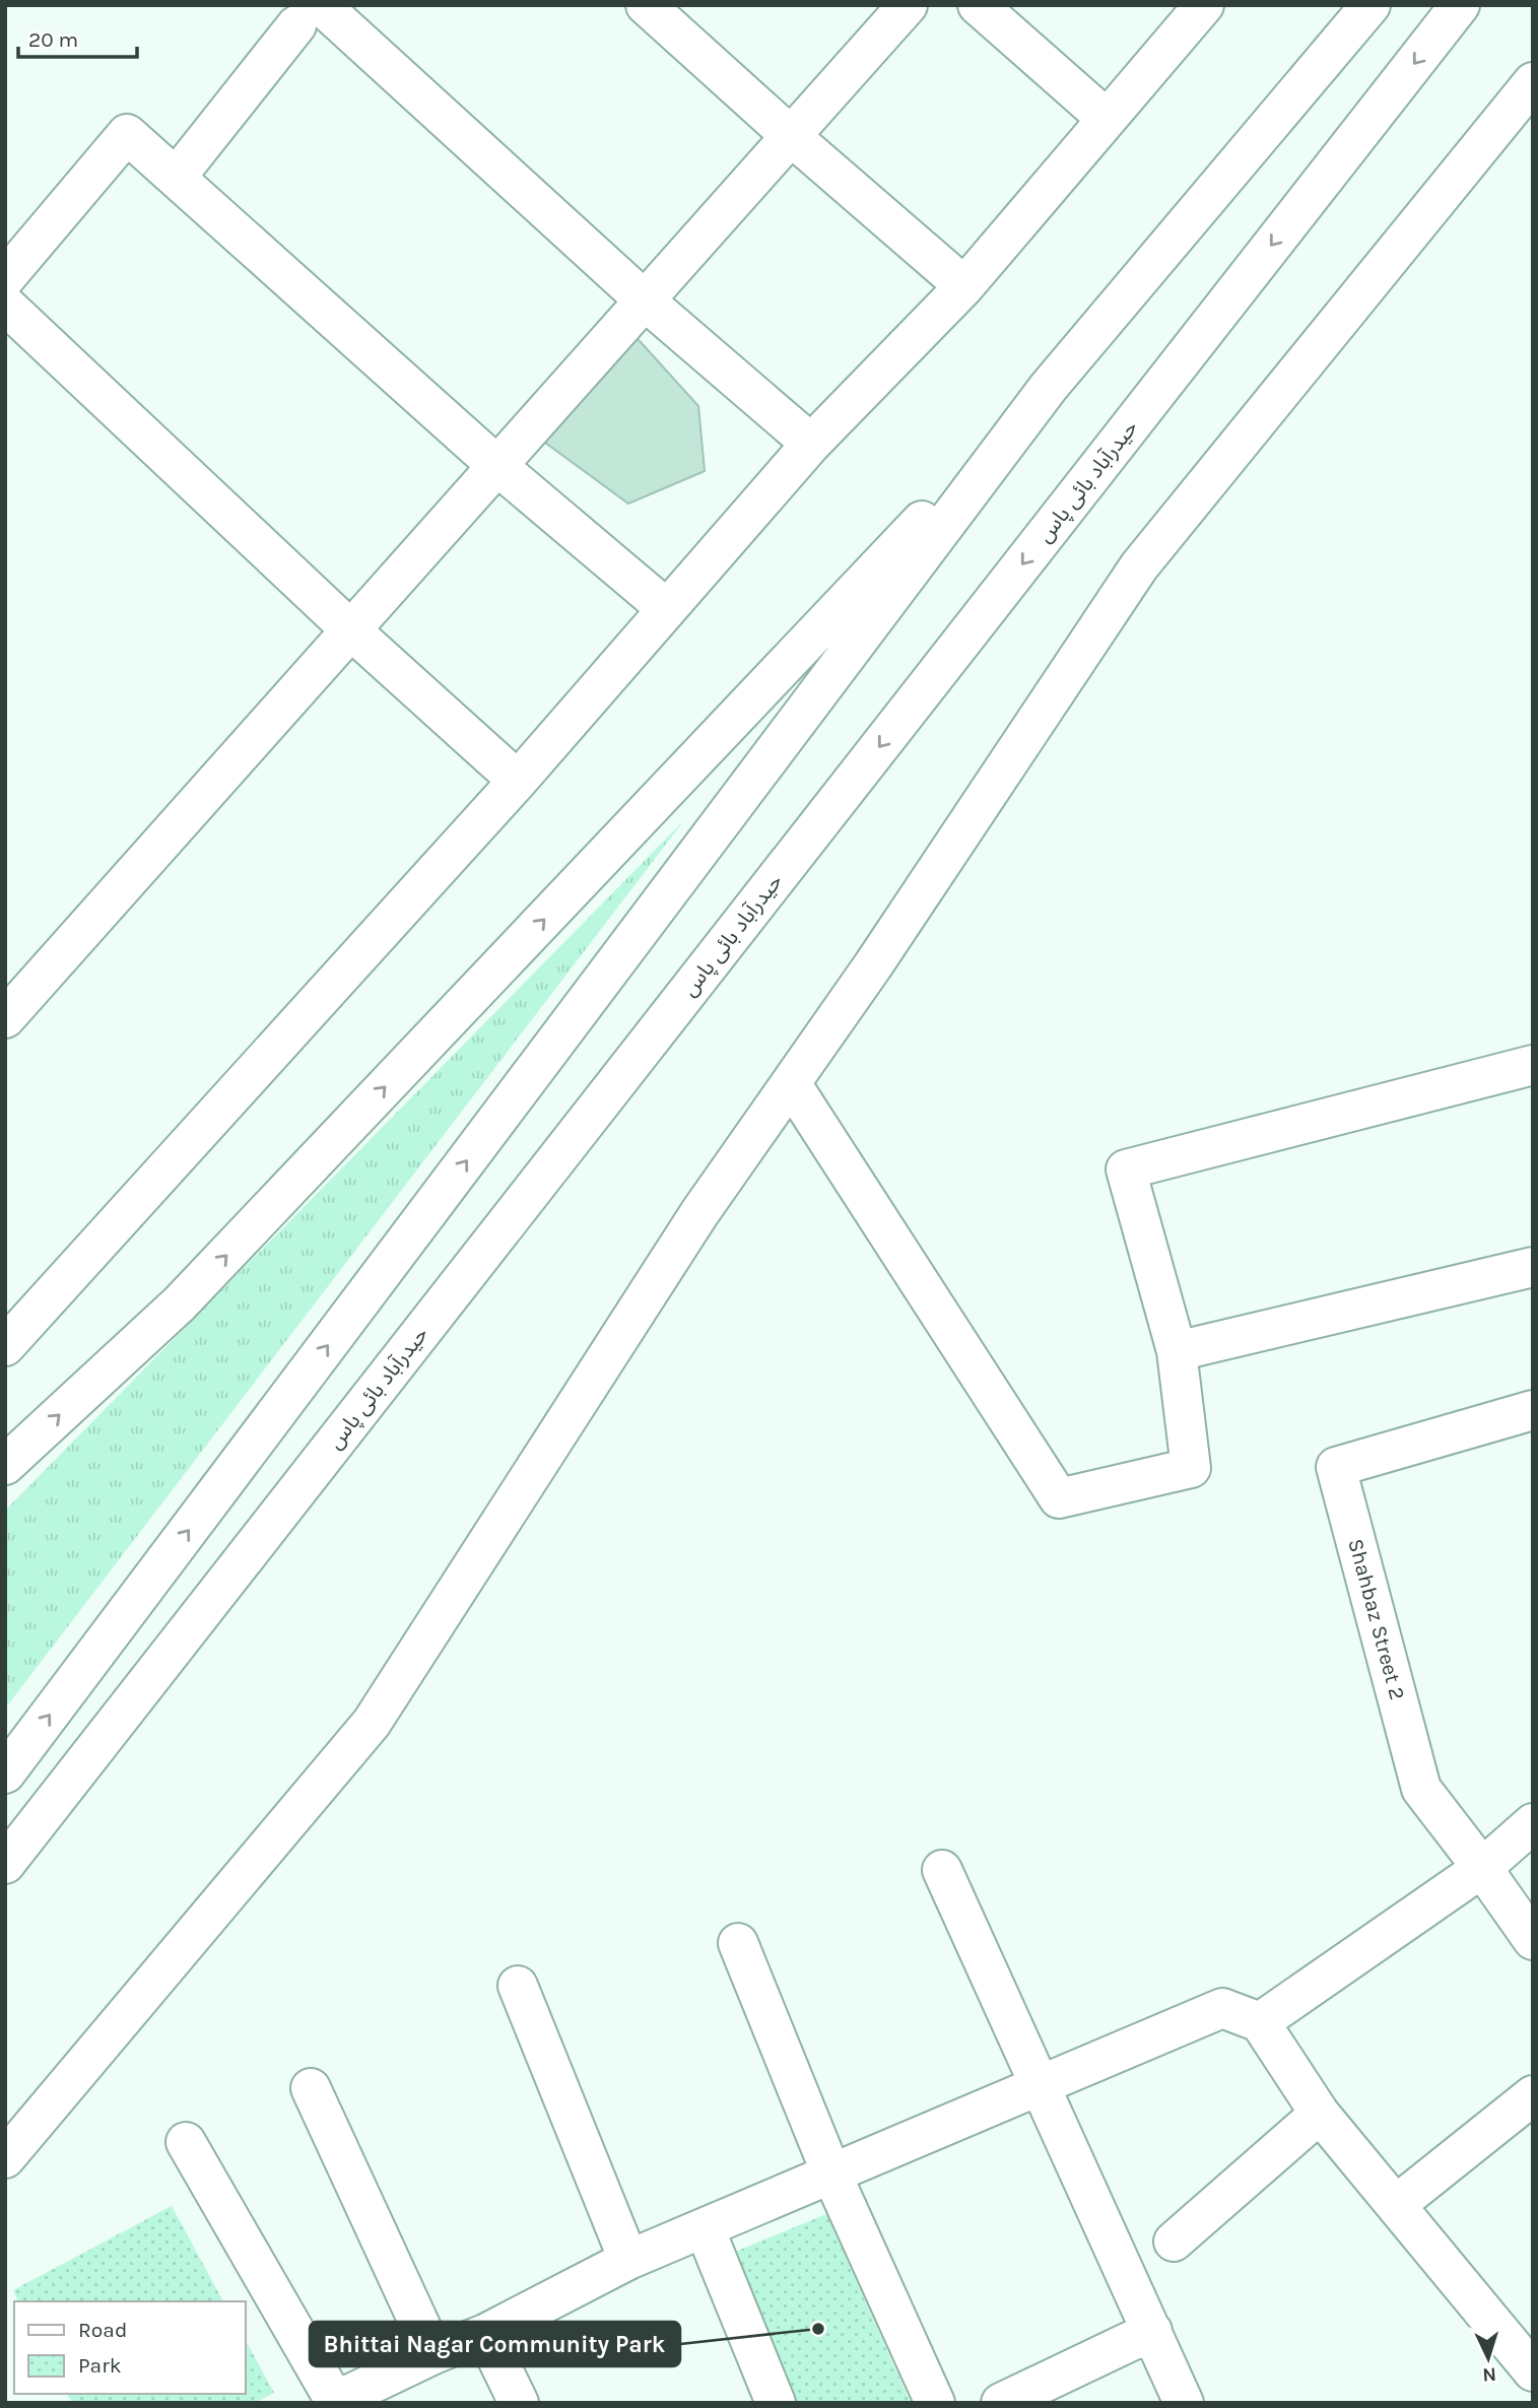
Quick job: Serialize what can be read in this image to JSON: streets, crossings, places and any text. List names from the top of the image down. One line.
{"streets":{"main road":["حیدرآباد بائی پاس","Shahbaz Street 2"]},"places":["Bhittai Nagar Community Park"],"legend":["Road","Park"],"scale_bar":"20 m","north":"bottom"}
